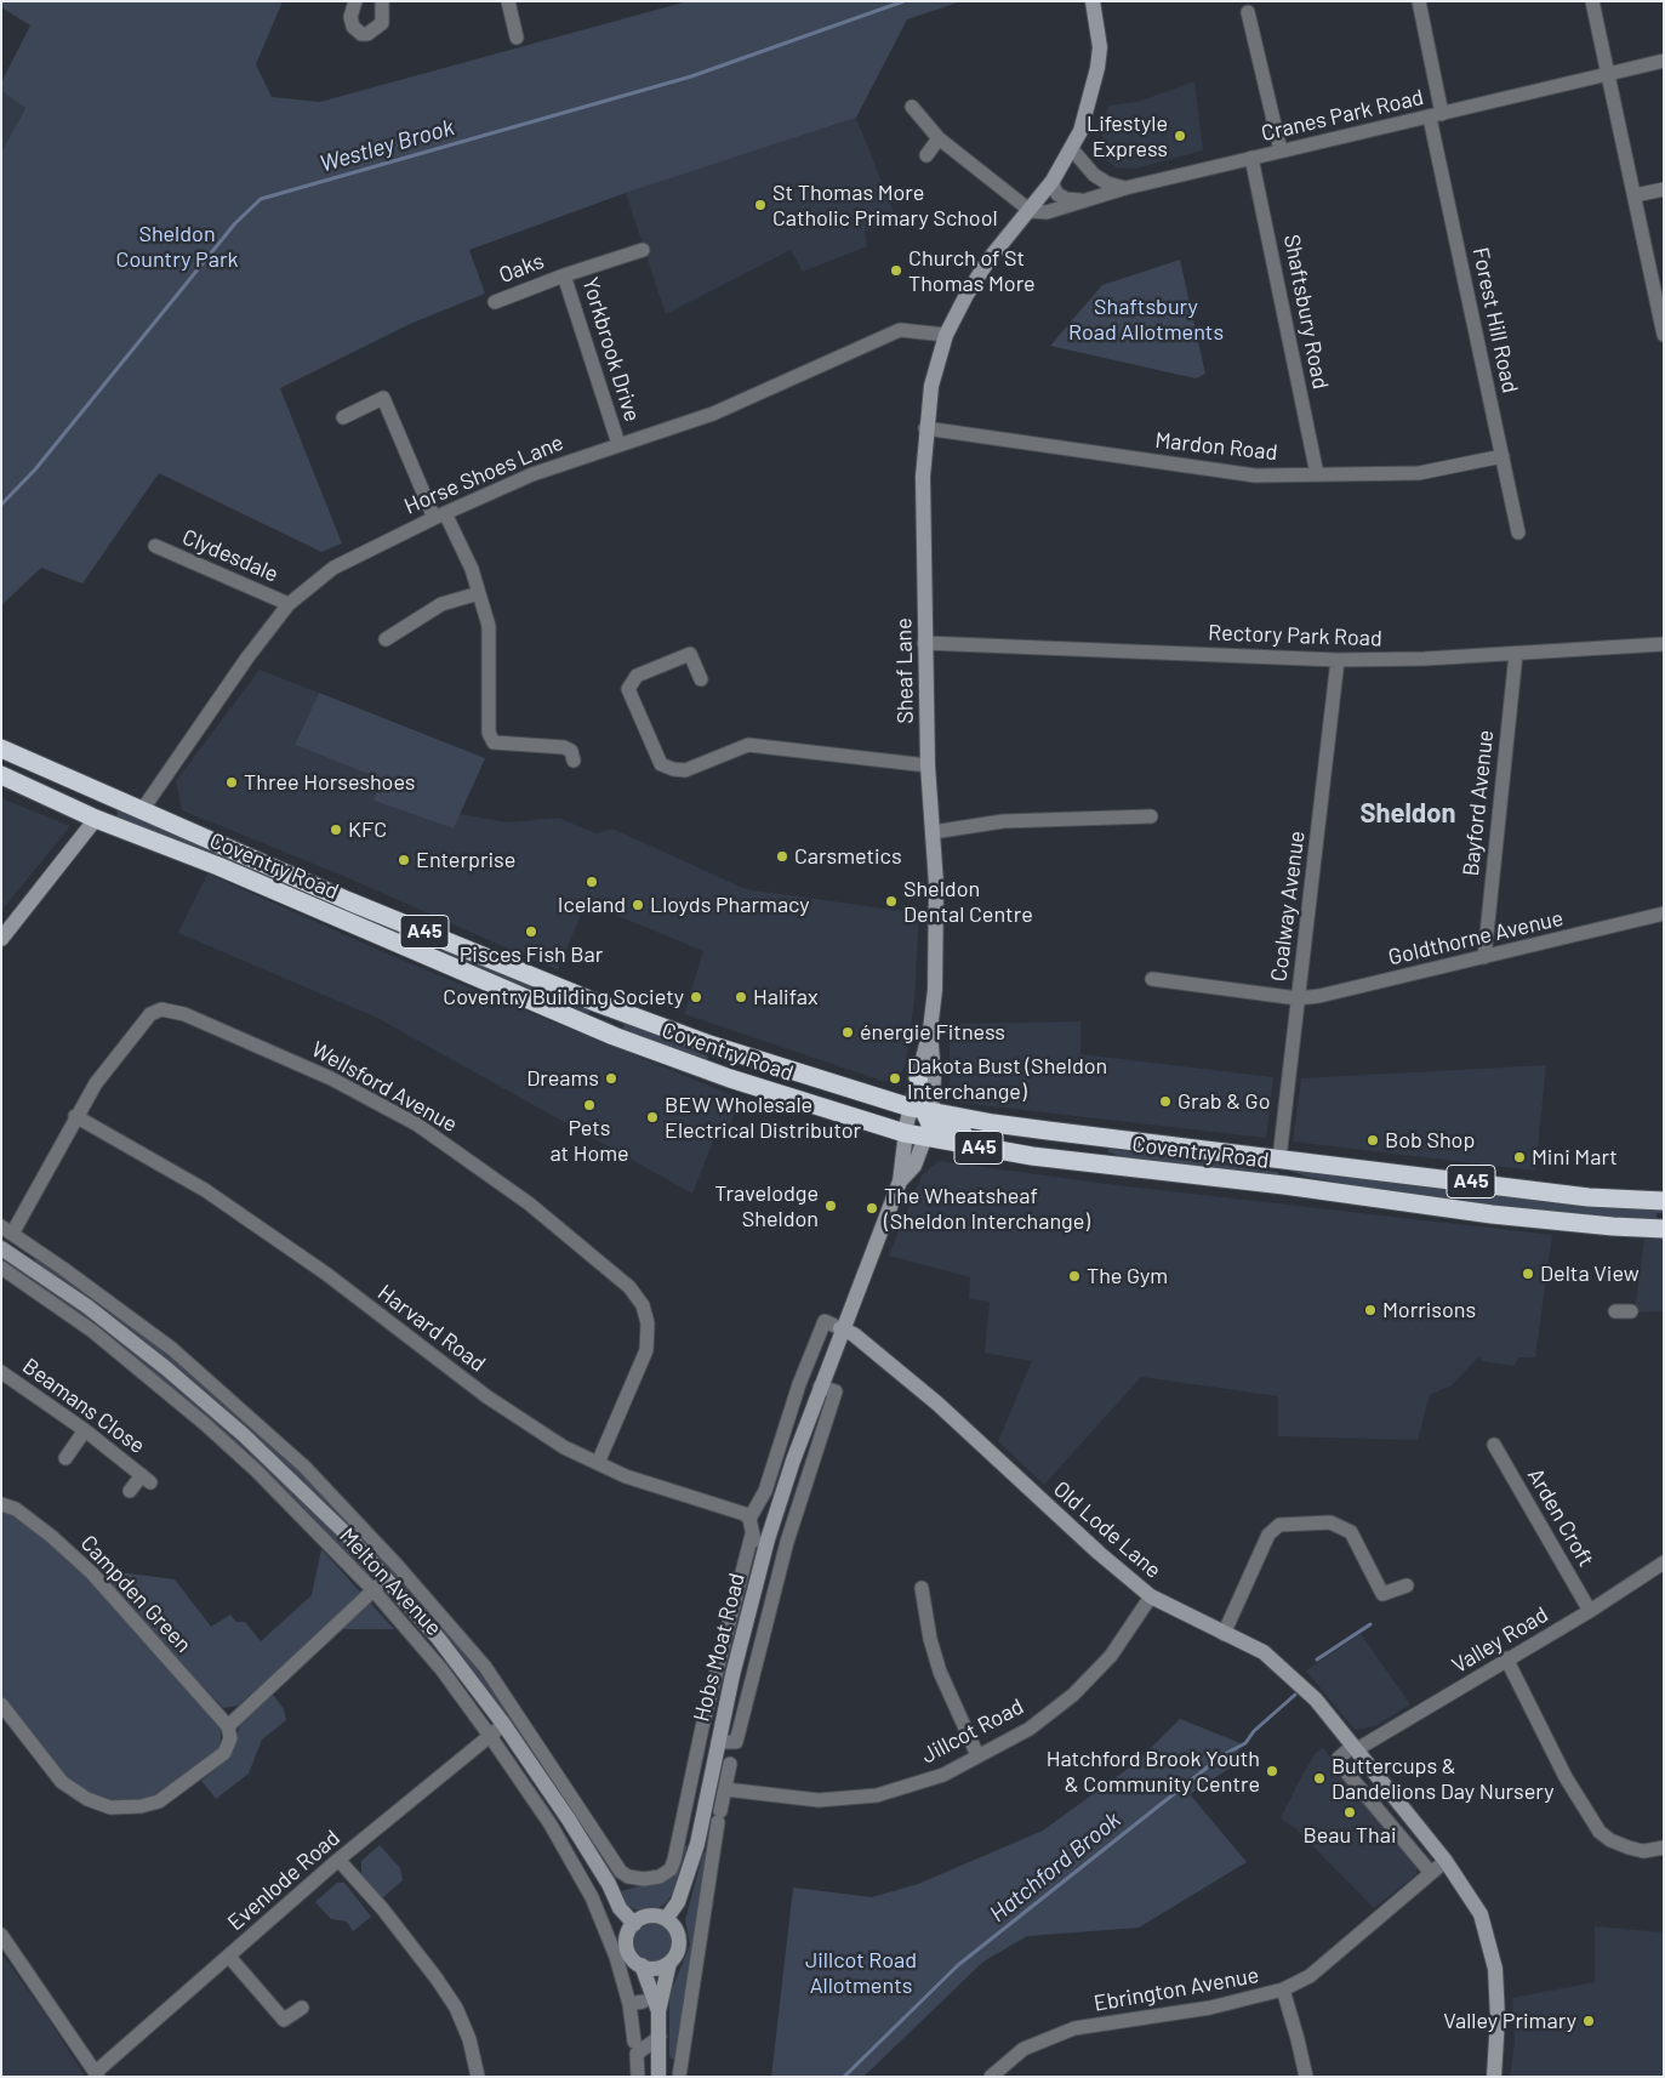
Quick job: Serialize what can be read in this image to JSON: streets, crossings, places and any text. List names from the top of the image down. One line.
{"streets":{"highway":["Coventry Road","A45"],"street":["Cranes Park Road","Oaks","Shaftsbury Road","Forest Hill Road","Yorkbrook Drive","Mardon Road","Horse Shoes Lane","Clydesdale","Rectory Park Road","Sheaf Lane","Bayford Avenue","Coalway Avenue","Goldthorne Avenue","Wellsford Avenue","Harvard Road","Beamans Close","Arden Croft","Old Lode Lane","Melton Avenue","Campden Green","Valley Road","Hobs Moat Road","Jillcot Road","Evenlode Road","Ebrington Avenue"]},"crossings":[["Cranes Park Road","Shaftsbury Road"],["Cranes Park Road","Forest Hill Road"],["Cranes Park Road","Sheaf Lane"],["Oaks","Yorkbrook Drive"],["Shaftsbury Road","Mardon Road"],["Forest Hill Road","Mardon Road"],["Yorkbrook Drive","Horse Shoes Lane"],["Mardon Road","Sheaf Lane"],["Horse Shoes Lane","Clydesdale"],["Horse Shoes Lane","Sheaf Lane"],["Horse Shoes Lane","Coventry Road"],["Rectory Park Road","Sheaf Lane"],["Rectory Park Road","Bayford Avenue"],["Rectory Park Road","Coalway Avenue"],["Bayford Avenue","Goldthorne Avenue"],["Coventry Road","Coalway Avenue"],["Coventry Road","A45"],["Coventry Road","Hobs Moat Road"],["Coalway Avenue","A45"],["Coalway Avenue","Goldthorne Avenue"],["Wellsford Avenue","Harvard Road"],["Wellsford Avenue","Melton Avenue"],["Arden Croft","Valley Road"],["Old Lode Lane","Valley Road"],["Old Lode Lane","Hobs Moat Road"],["Old Lode Lane","Jillcot Road"],["Old Lode Lane","Ebrington Avenue"],["Melton Avenue","Hobs Moat Road"],["Melton Avenue","Evenlode Road"]],"districts":["Sheldon"],"water":["Westley Brook","Hatchford Brook"],"parks":["Sheldon Country Park","Shaftsbury Road Allotments","Jillcot Road Allotments"],"places":["Lifestyle Express","St Thomas More Catholic Primary School","Church of St Thomas More","Three Horseshoes","KFC","Carsmetics","Enterprise","Iceland","Sheldon Dental Centre","Lloyds Pharmacy","Pisces Fish Bar","Coventry Building Society","Halifax","énergie Fitness","Dreams","Dakota Bust (Sheldon Interchange)","Grab & Go","Pets at Home","BEW Wholesale Electrical Distributor","Bob Shop","Mini Mart","Travelodge Sheldon","The Wheatsheaf (Sheldon Interchange)","Delta View","The Gym","Morrisons","Hatchford Brook Youth & Community Centre","Buttercups & Dandelions Day Nursery","Beau Thai","Valley Primary"]}
